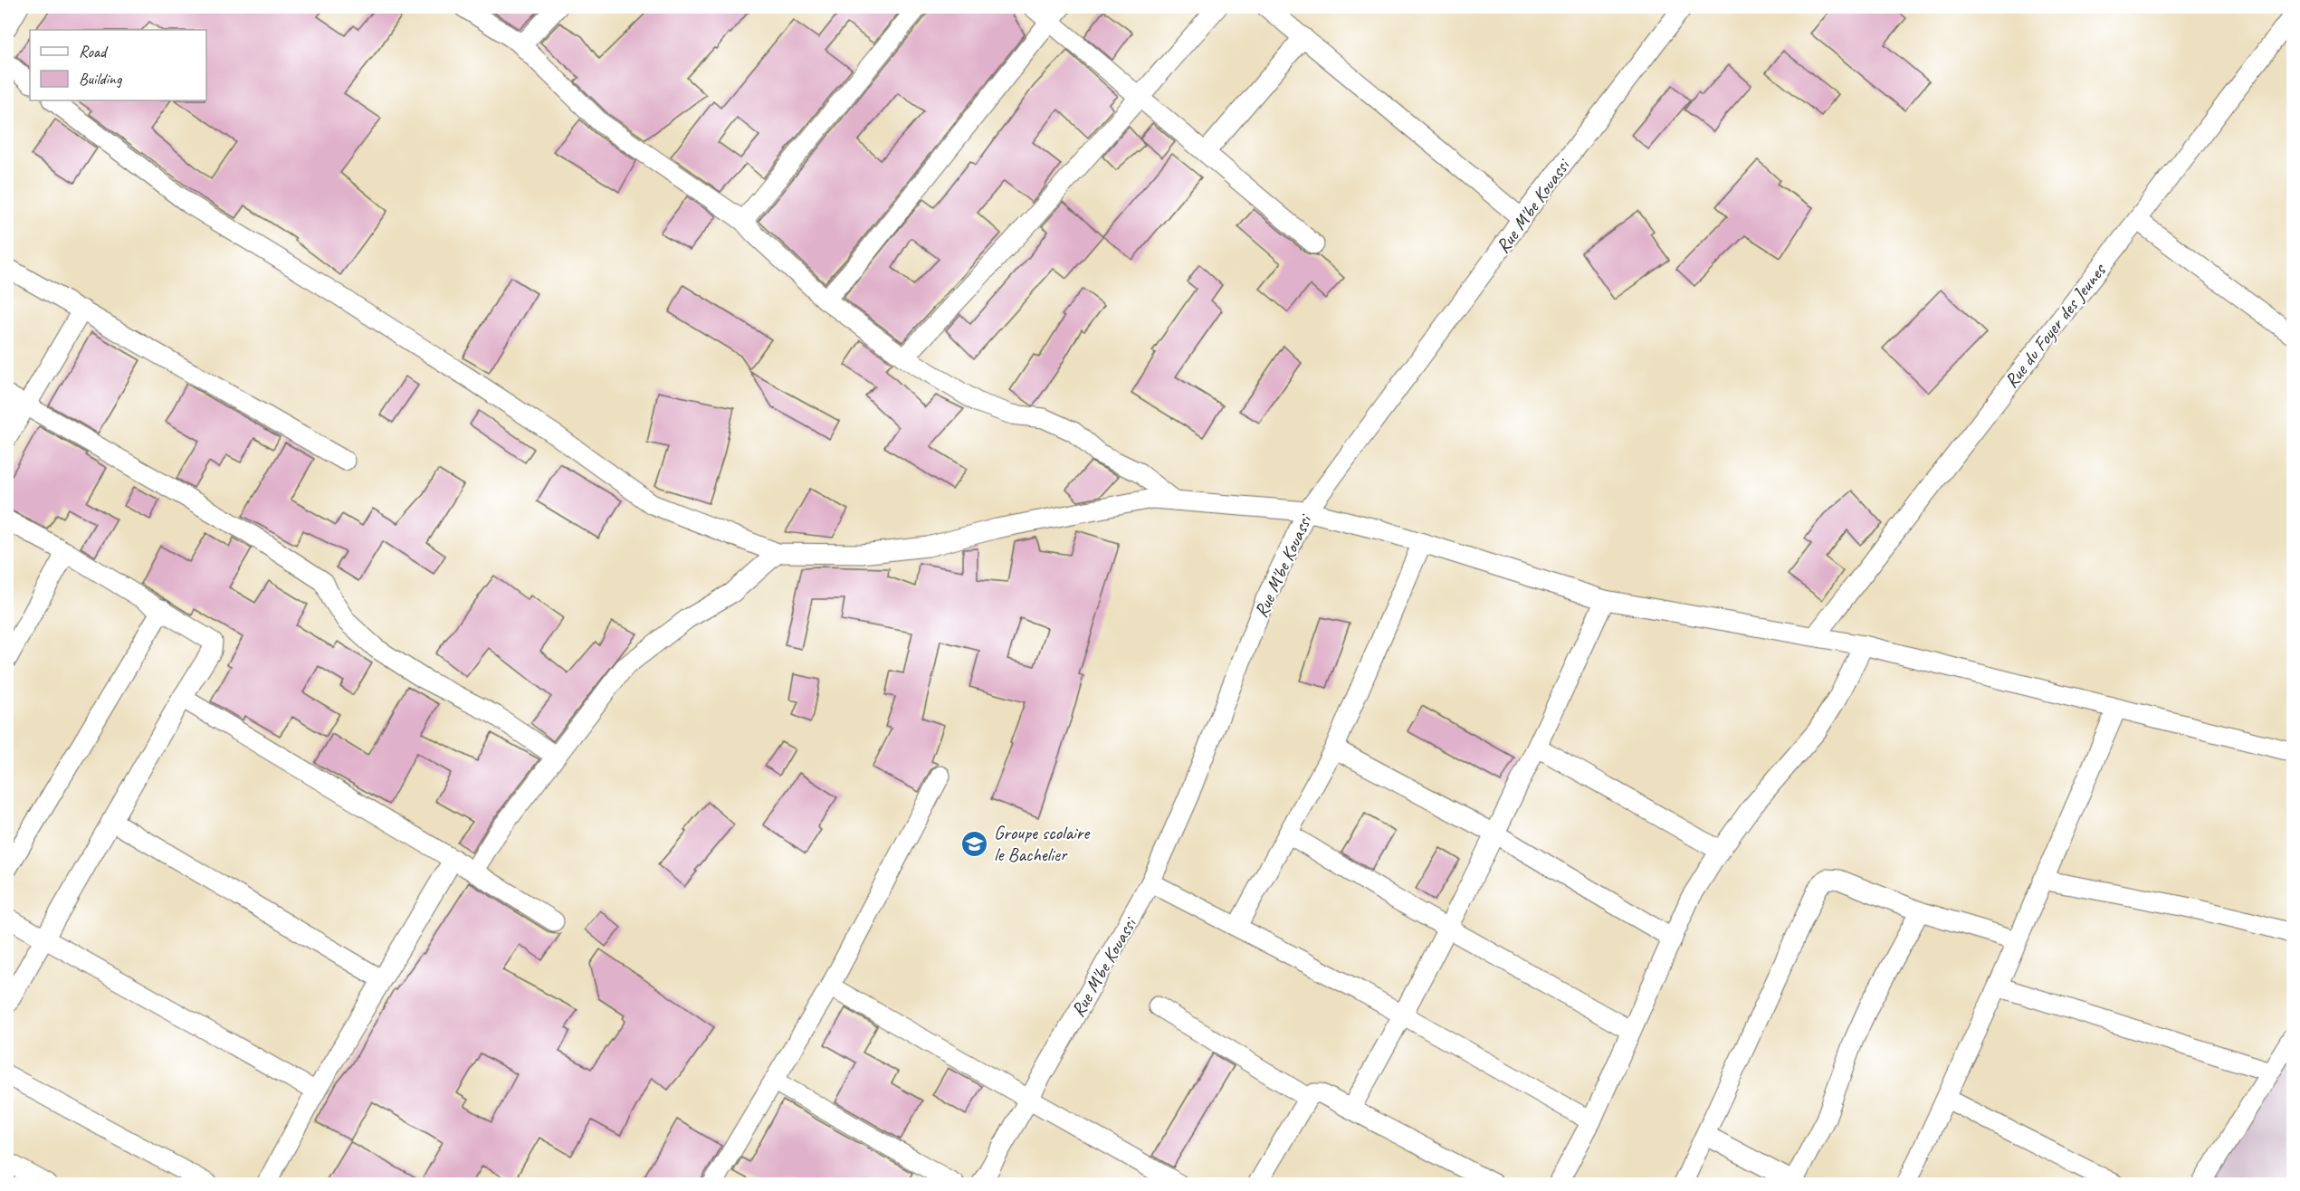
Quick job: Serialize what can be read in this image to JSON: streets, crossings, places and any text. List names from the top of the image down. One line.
{"streets":{"street":["Rue M'be Kouassi","Rue du Foyer des Jeunes"]},"places":{"school or university":["Groupe scolaire le Bachelier"]},"legend":["Road","Building"]}
